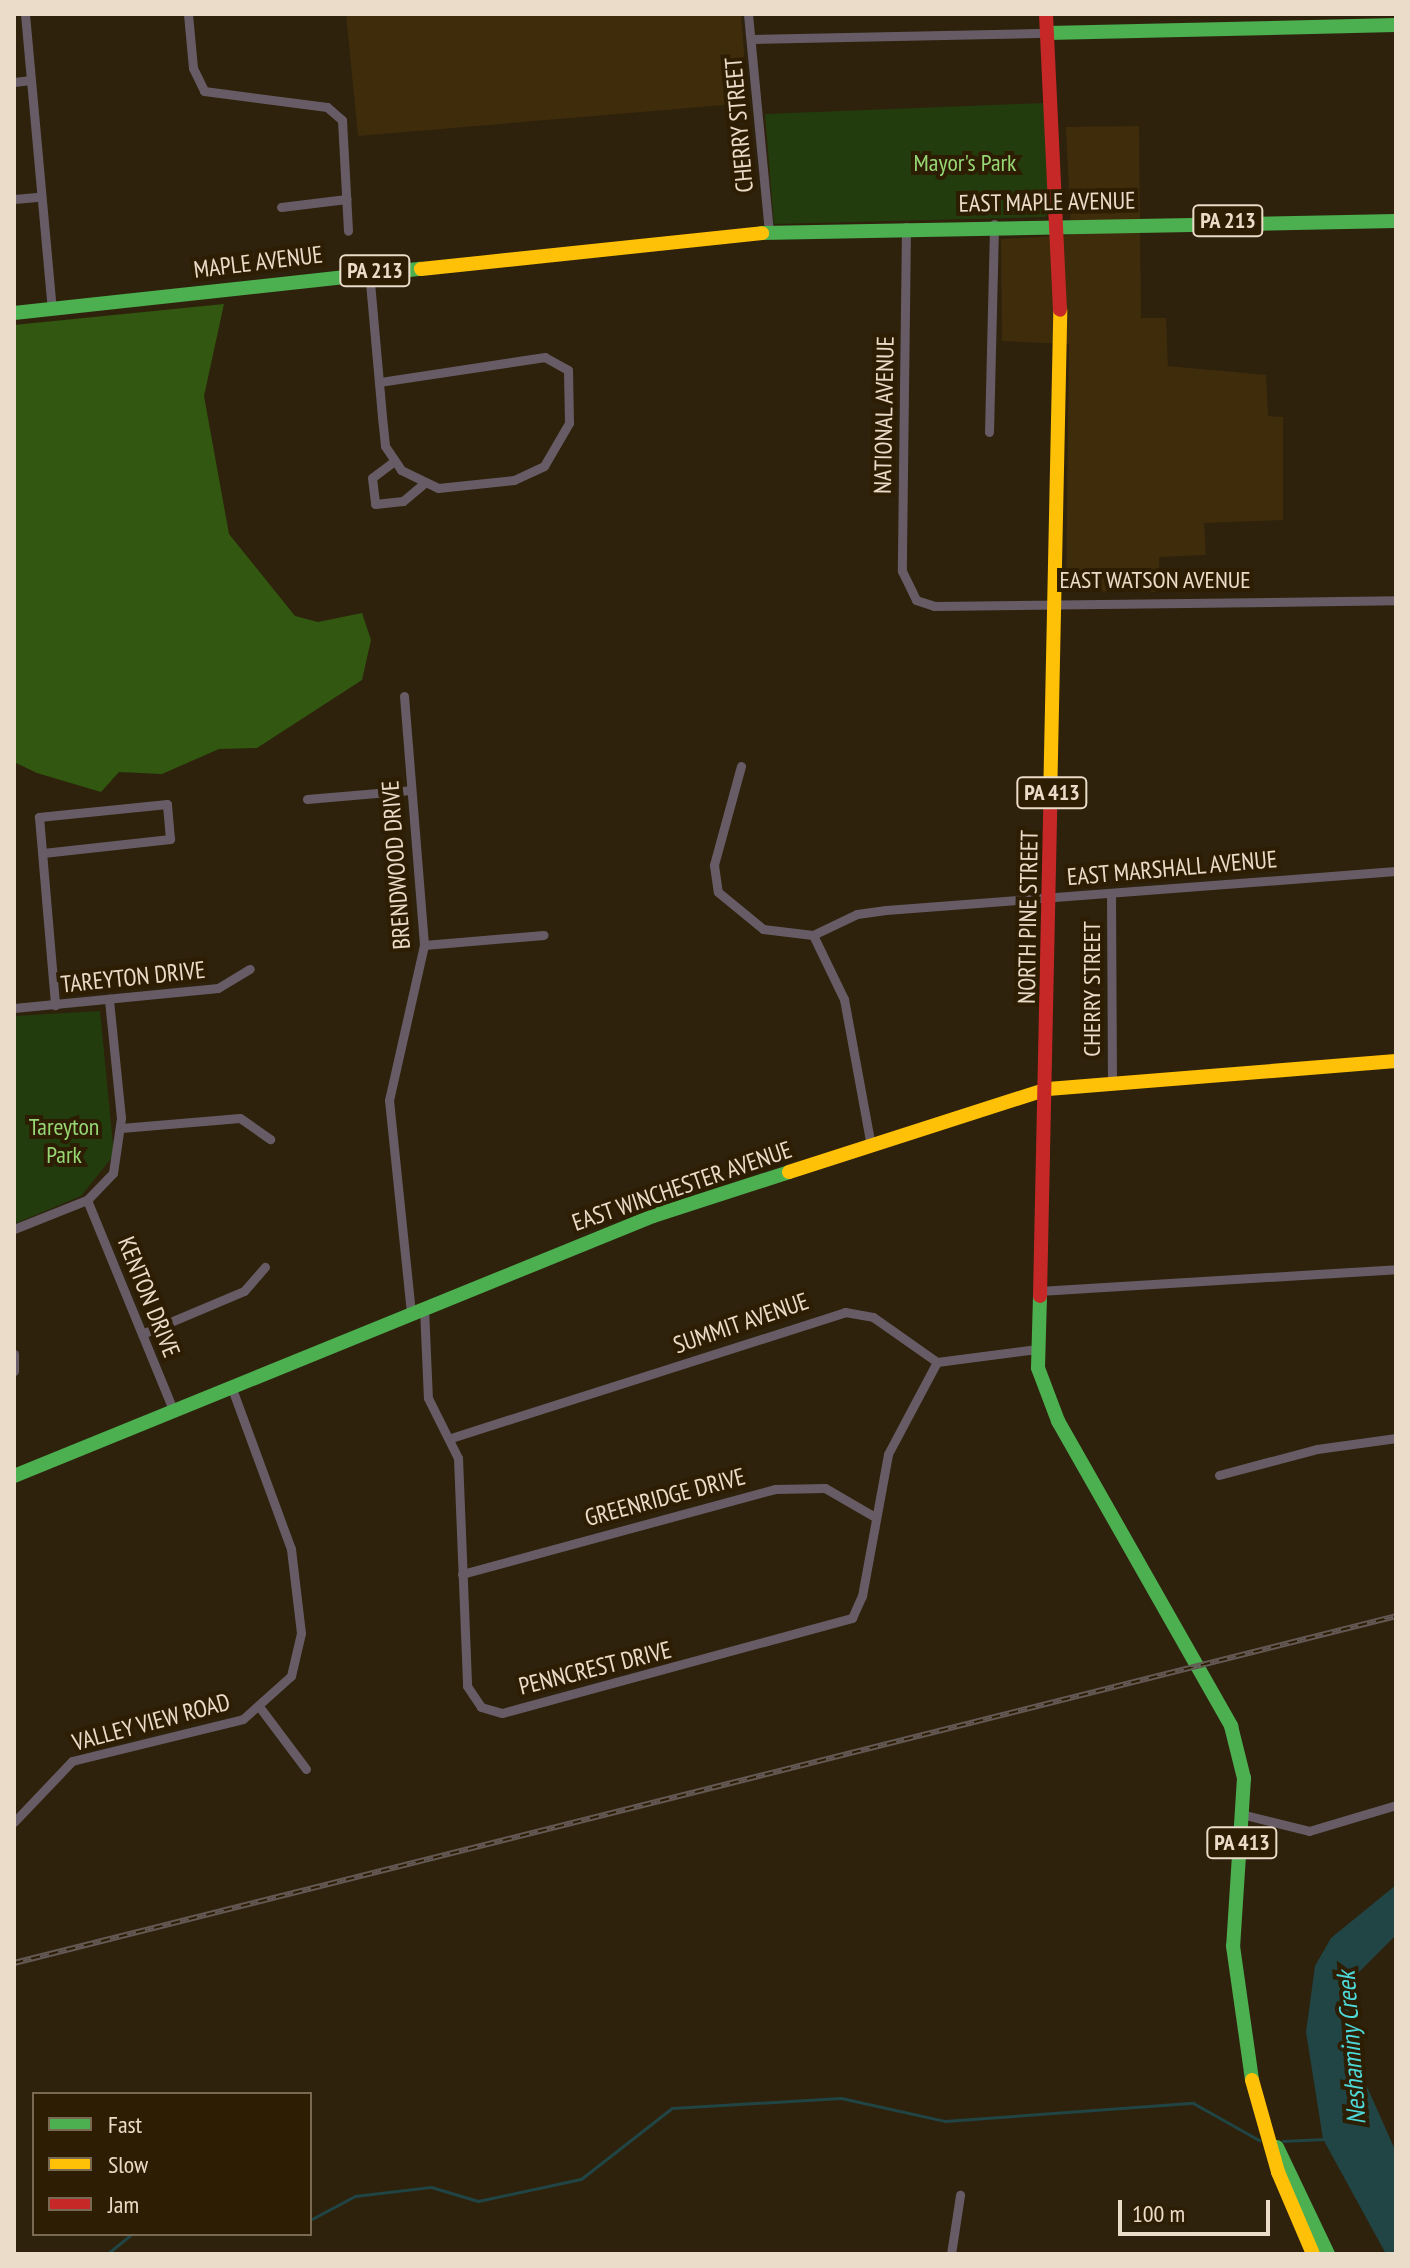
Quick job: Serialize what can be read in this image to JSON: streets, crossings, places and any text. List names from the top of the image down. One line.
{"streets":{"main road":["EAST MAPLE AVENUE","PA 213","MAPLE AVENUE","PA 413","NORTH PINE STREET","EAST WINCHESTER AVENUE"],"street":["CHERRY STREET","NATIONAL AVENUE","EAST WATSON AVENUE","BRENDWOOD DRIVE","EAST MARSHALL AVENUE","TAREYTON DRIVE","KENTON DRIVE","SUMMIT AVENUE","GREENRIDGE DRIVE","PENNCREST DRIVE","VALLEY VIEW ROAD"]},"crossings":[["CHERRY STREET","EAST MAPLE AVENUE"],["CHERRY STREET","EAST MARSHALL AVENUE"],["CHERRY STREET","EAST WINCHESTER AVENUE"],["EAST MAPLE AVENUE","MAPLE AVENUE"],["EAST MAPLE AVENUE","NATIONAL AVENUE"],["EAST MAPLE AVENUE","PA 413"],["EAST MAPLE AVENUE","NORTH PINE STREET"],["NATIONAL AVENUE","EAST WATSON AVENUE"],["EAST WATSON AVENUE","NORTH PINE STREET"],["PA 413","NORTH PINE STREET"],["BRENDWOOD DRIVE","EAST WINCHESTER AVENUE"],["BRENDWOOD DRIVE","PENNCREST DRIVE"],["EAST MARSHALL AVENUE","NORTH PINE STREET"],["NORTH PINE STREET","EAST WINCHESTER AVENUE"],["EAST WINCHESTER AVENUE","KENTON DRIVE"],["EAST WINCHESTER AVENUE","PENNCREST DRIVE"],["EAST WINCHESTER AVENUE","VALLEY VIEW ROAD"],["SUMMIT AVENUE","PENNCREST DRIVE"],["GREENRIDGE DRIVE","PENNCREST DRIVE"]],"water":["Neshaminy Creek"],"parks":["Mayor's Park","Tareyton Park"],"legend":["Fast","Slow","Jam"],"scale_bar":"100 m"}
